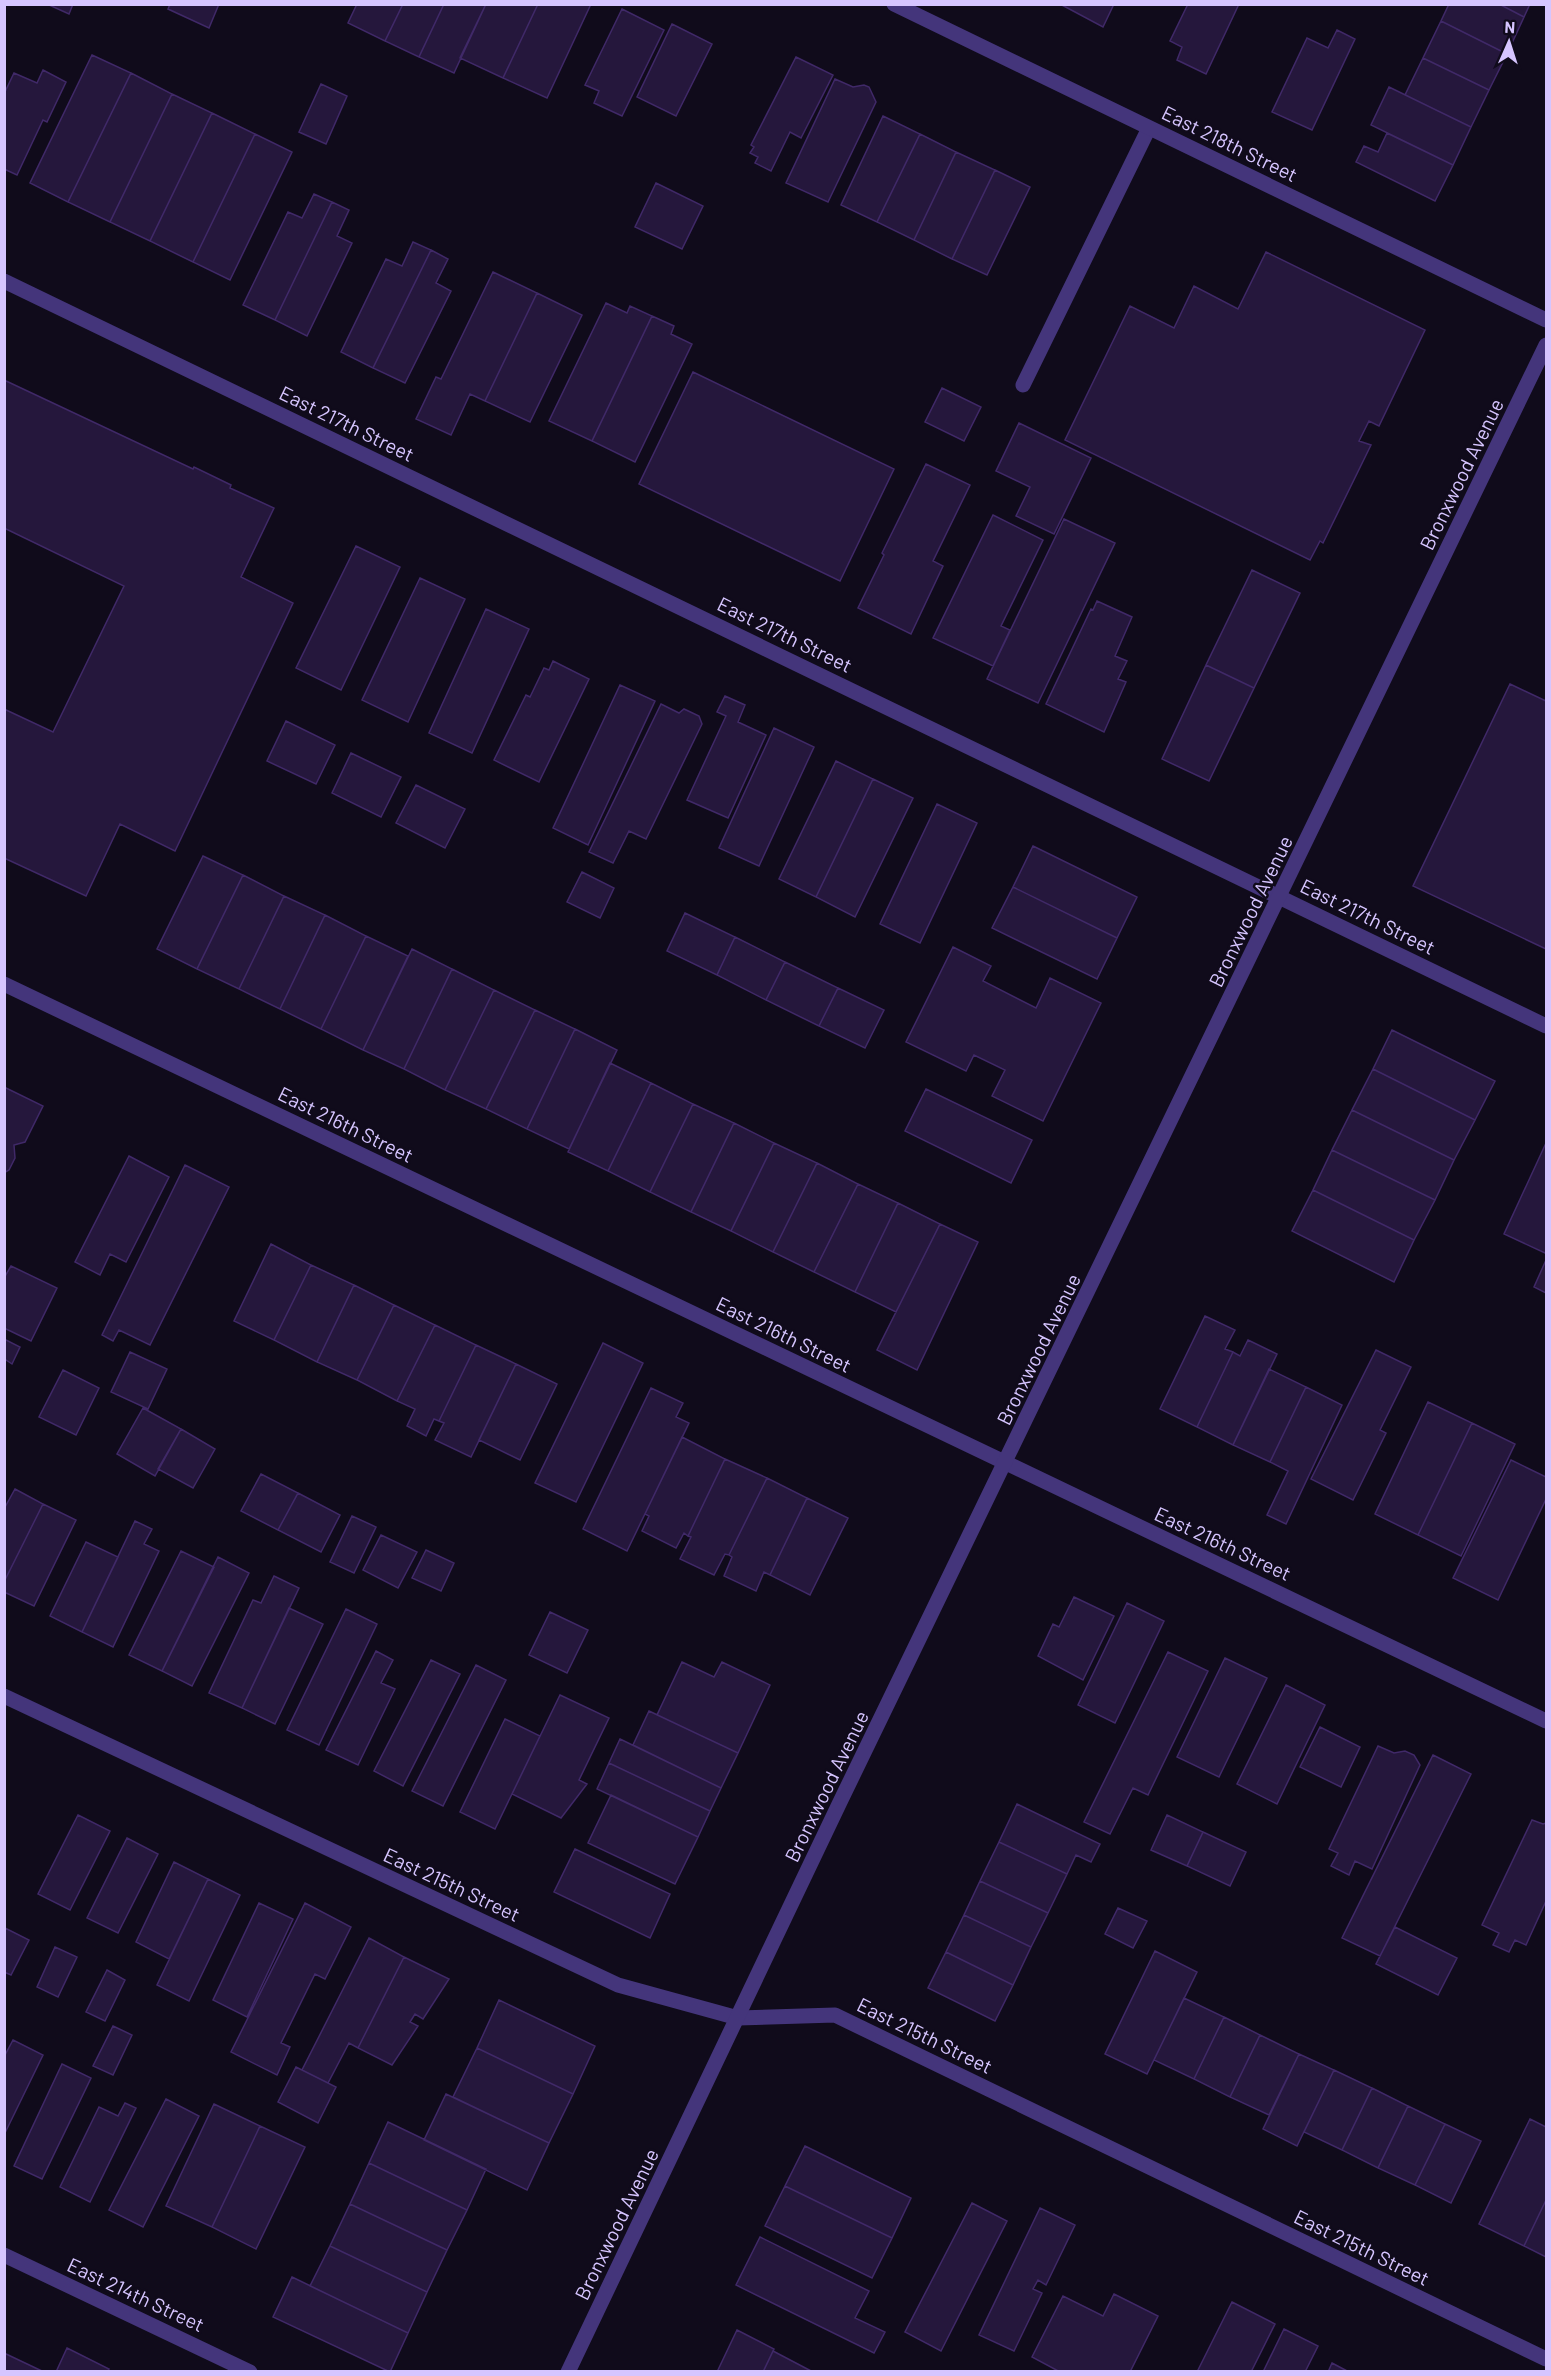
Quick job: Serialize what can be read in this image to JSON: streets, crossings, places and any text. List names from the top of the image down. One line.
{"streets":{"street":["East 218th Street","East 217th Street","Bronxwood Avenue","East 216th Street","East 215th Street","East 214th Street"]},"crossings":[["East 217th Street","Bronxwood Avenue"],["Bronxwood Avenue","East 216th Street"],["Bronxwood Avenue","East 215th Street"]],"north":"top"}
